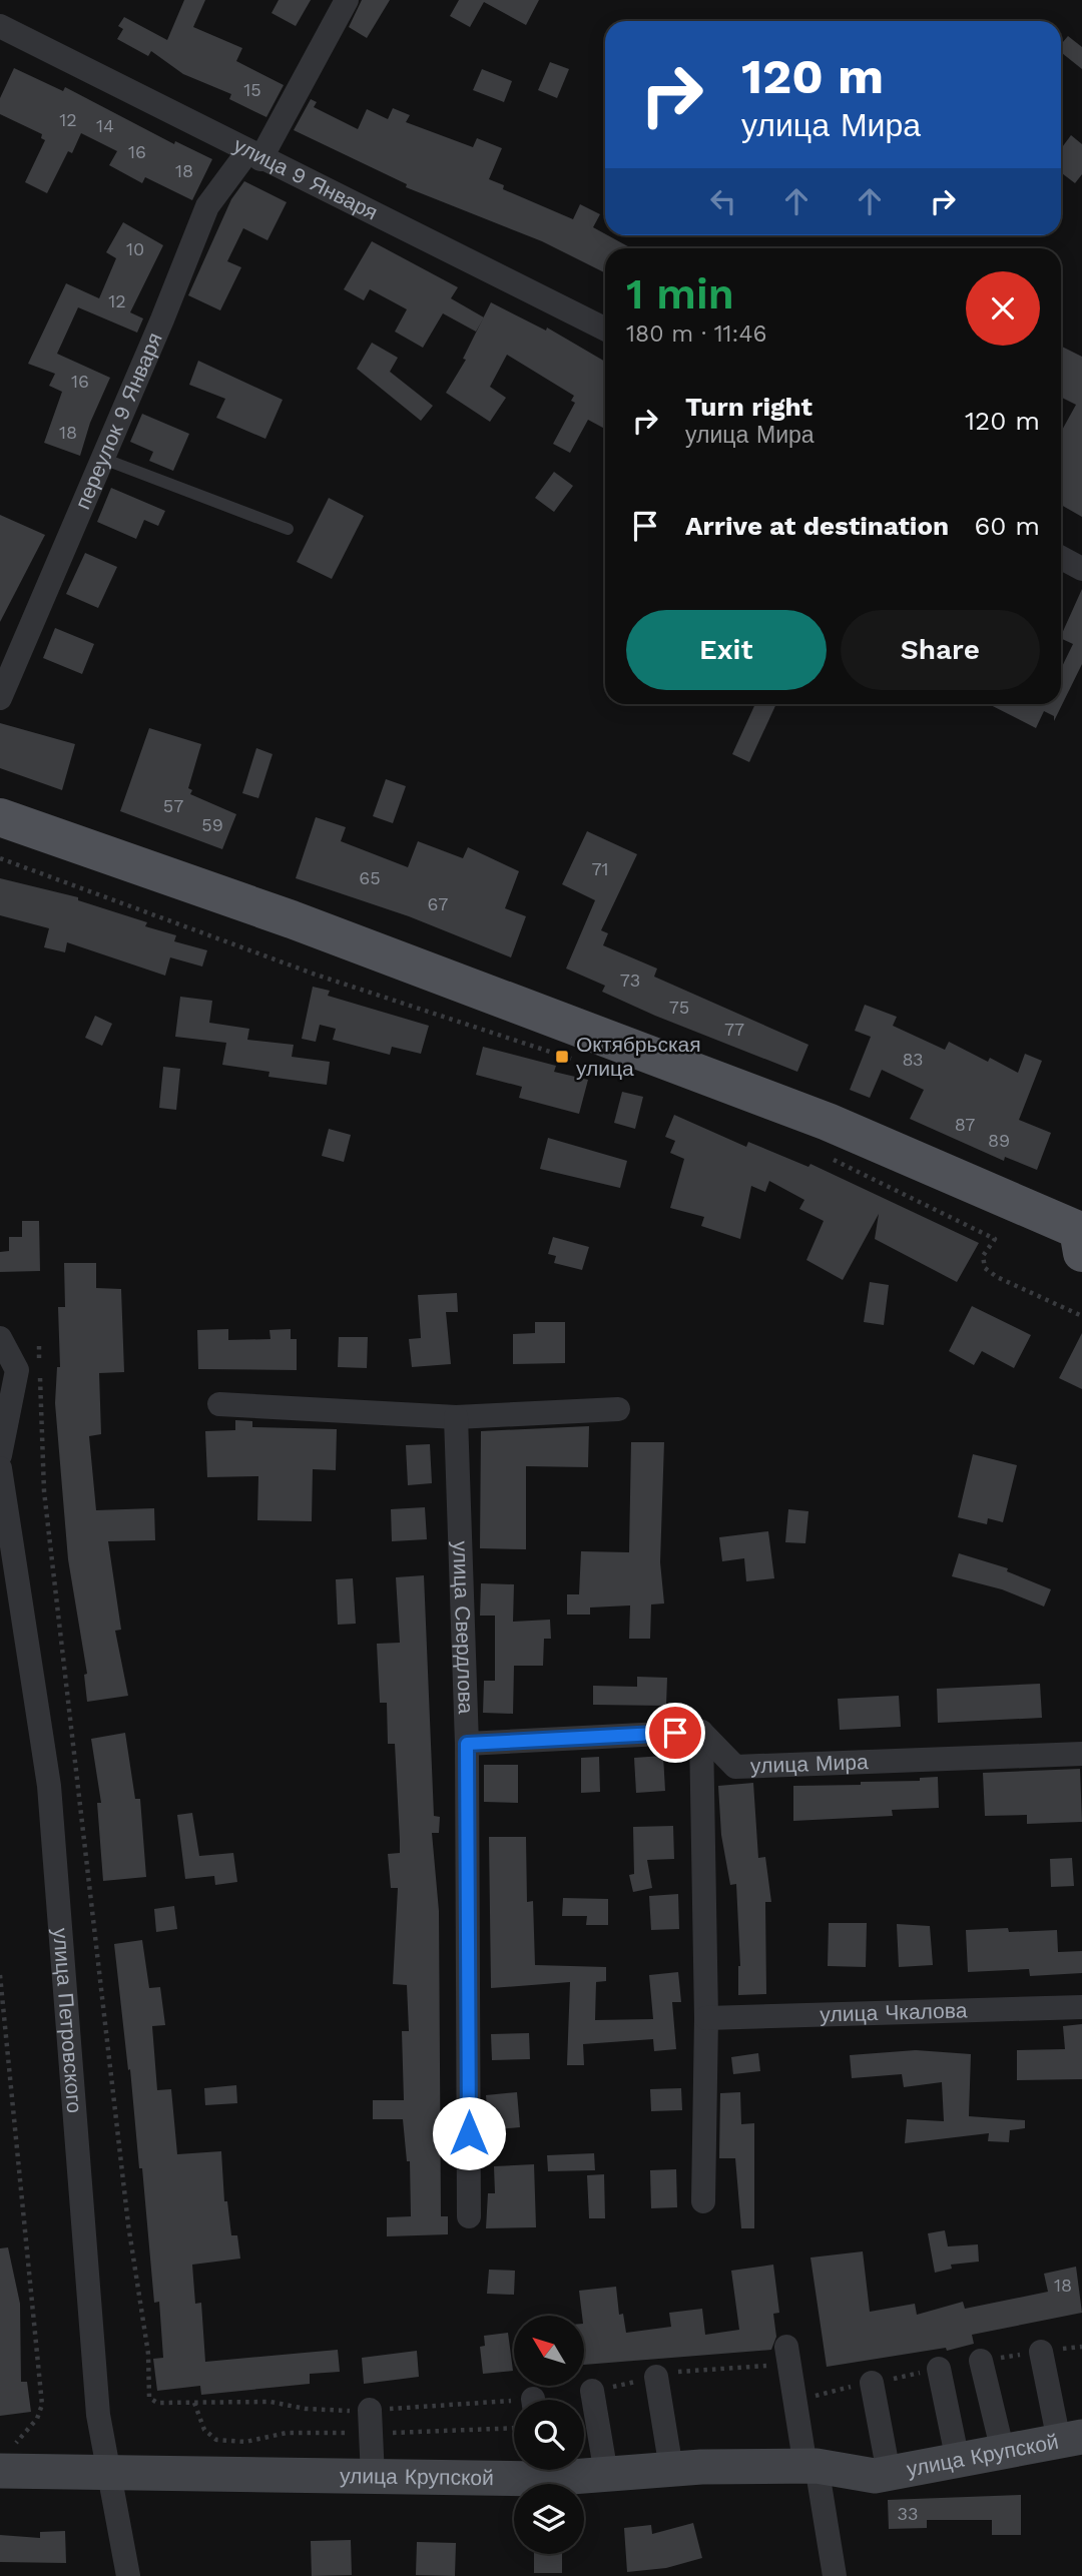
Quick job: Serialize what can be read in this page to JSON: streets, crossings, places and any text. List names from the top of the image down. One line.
{"streets":{"main road":["улица Крупской"],"street":["улица 9 Января","переулок 9 Января","улица Свердлова","улица Мира","улица Чкалова","улица Петровского"]},"crossings":[["улица 9 Января","переулок 9 Января"],["улица Петровского","улица Крупской"]],"places":{"transit":["Октябрьская улица"]},"house_numbers":["15","12","14","16","18","10","12","16","18","57","59","71","65","67","73","75","77","83","87","89","18","33"],"north":"top left","page":{"turn":["120 m","улица Мира"],"heading":["1 min","180 m · 11:46"],"list":[{"name":"Turn right","note":"улица Мира","value":"120 m"},{"name":"Arrive at destination","value":"60 m"}],"buttons":["Exit","Share"]}}
